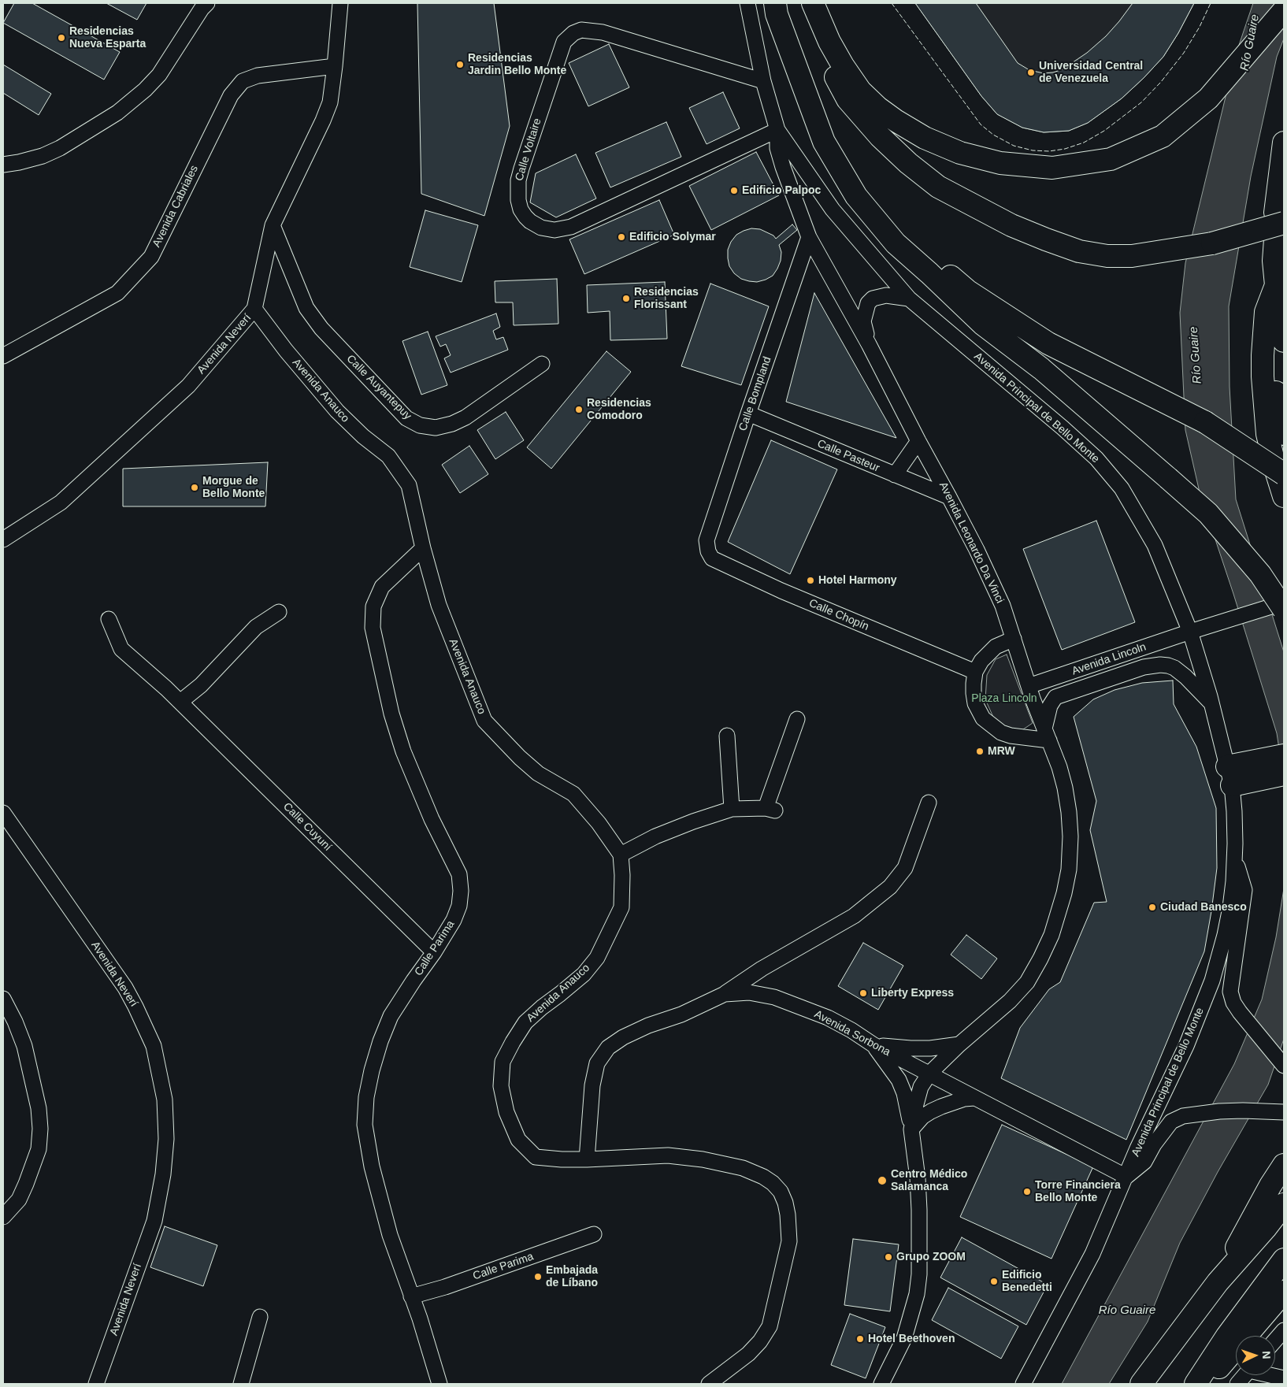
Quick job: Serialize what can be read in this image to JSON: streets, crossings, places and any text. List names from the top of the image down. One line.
{"streets":{"street":["Calle Voltaire","Avenida Cabriales","Avenida Neverí","Calle Auyantepuy","Avenida Anauco","Calle Bompland","Avenida Principal de Bello Monte","Calle Pasteur","Avenida Leonardo Da Vinci","Calle Chopín","Avenida Lincoln","Calle Cuyuní","Calle Parima","Avenida Sorbona"]},"crossings":[["Calle Voltaire","Avenida Principal de Bello Monte"],["Calle Voltaire","Avenida Leonardo Da Vinci"],["Avenida Cabriales","Avenida Neverí"],["Avenida Neverí","Calle Auyantepuy"],["Avenida Neverí","Avenida Anauco"],["Avenida Anauco","Calle Parima"],["Avenida Anauco","Avenida Sorbona"],["Calle Bompland","Calle Pasteur"],["Calle Bompland","Avenida Leonardo Da Vinci"],["Calle Bompland","Calle Chopín"],["Avenida Principal de Bello Monte","Avenida Leonardo Da Vinci"],["Avenida Principal de Bello Monte","Avenida Lincoln"],["Avenida Principal de Bello Monte","Avenida Sorbona"],["Calle Pasteur","Avenida Leonardo Da Vinci"],["Avenida Leonardo Da Vinci","Avenida Lincoln"],["Avenida Leonardo Da Vinci","Avenida Sorbona"],["Calle Cuyuní","Calle Parima"]],"water":["Río Guaire"],"parks":["Plaza Lincoln"],"places":["Residencias Nueva Esparta","Residencias Jardin Bello Monte","Universidad Central de Venezuela","Edificio Palpoc","Edificio Solymar","Residencias Florissant","Residencias Comodoro","Morgue de Bello Monte","Hotel Harmony","MRW","Ciudad Banesco","Liberty Express","Centro Médico Salamanca","Torre Financiera Bello Monte","Grupo ZOOM","Embajada de Líbano","Edificio Benedetti","Hotel Beethoven"],"north":"right"}
